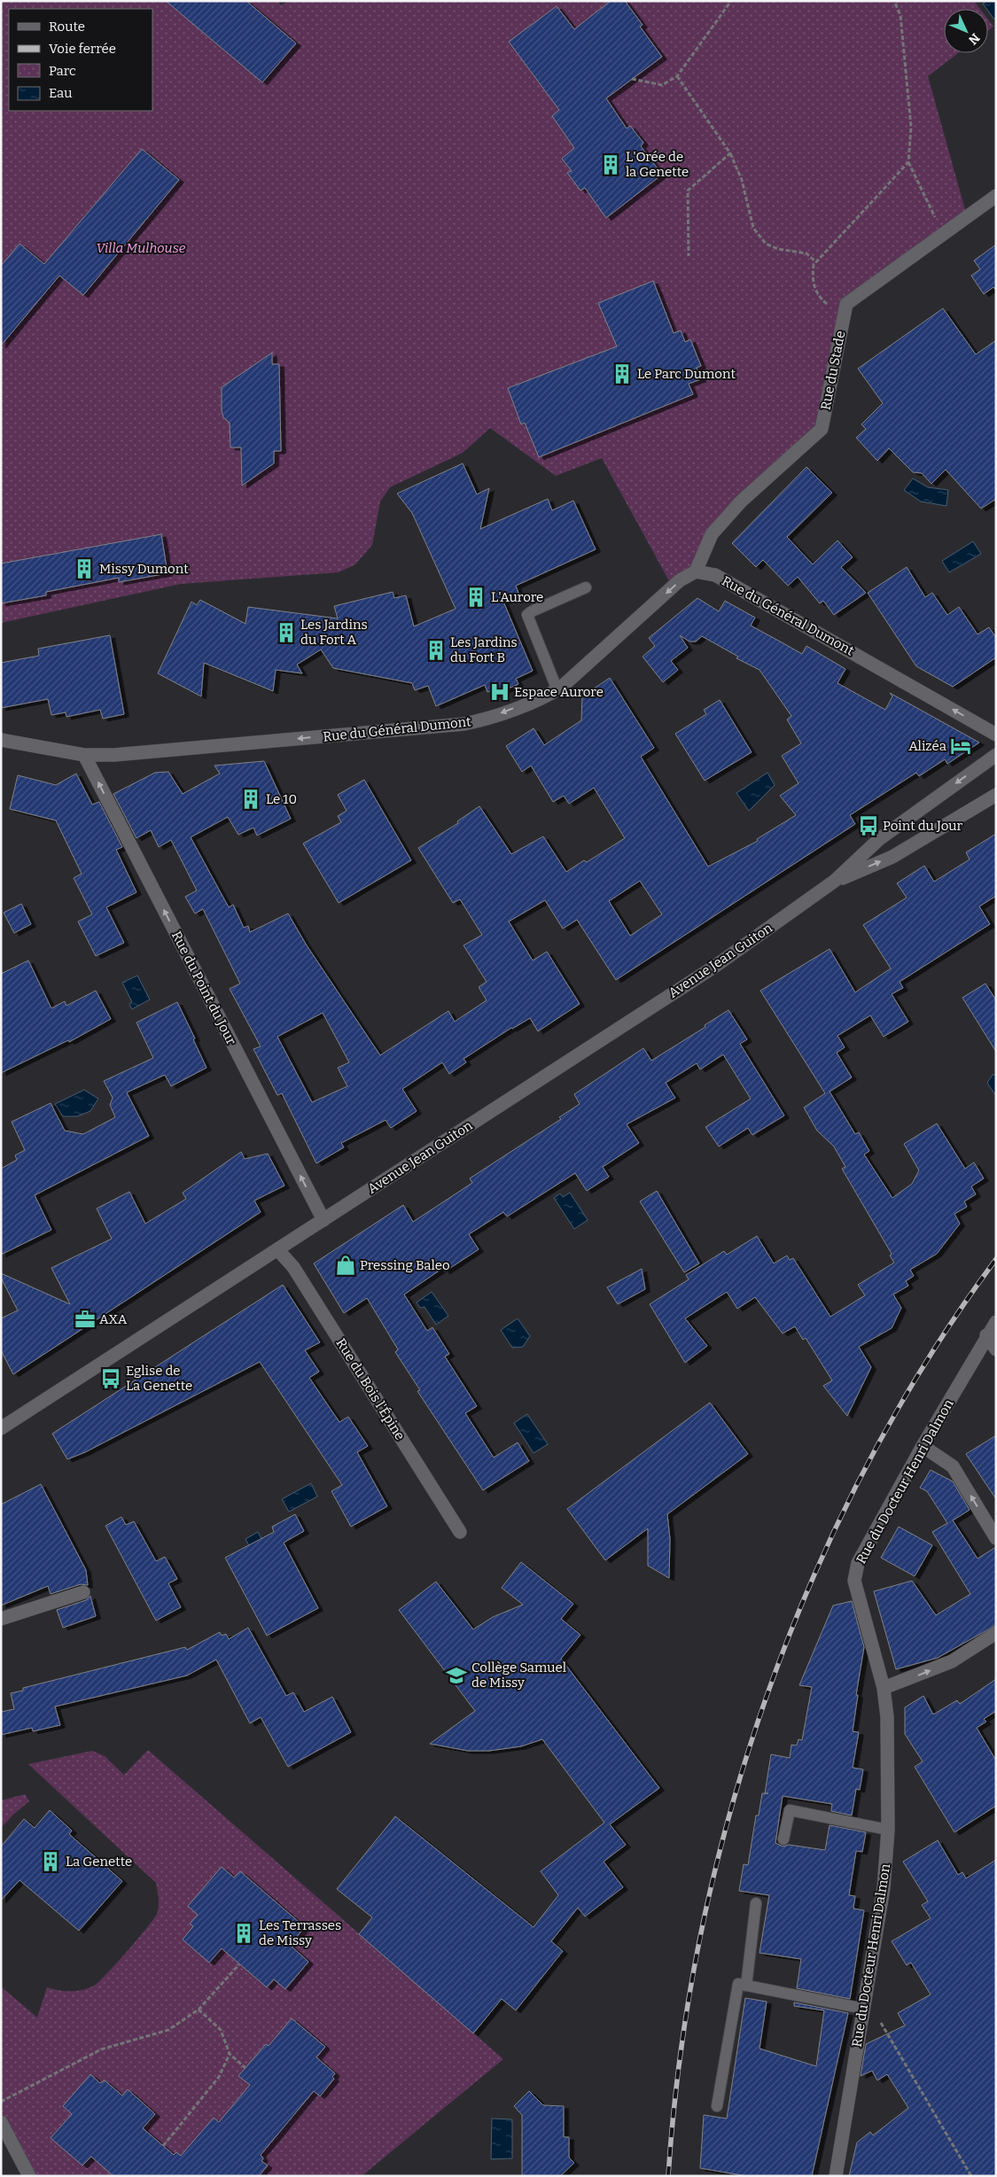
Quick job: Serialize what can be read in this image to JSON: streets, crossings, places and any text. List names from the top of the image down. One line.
{"streets":{"street":["Rue du Stade","Rue du Général Dumont","Avenue Jean Guiton","Rue du Point du Jour","Rue du Bois l'Épine","Rue du Docteur Henri Dalmon"]},"crossings":[["Rue du Stade","Rue du Général Dumont"],["Rue du Général Dumont","Rue du Point du Jour"],["Avenue Jean Guiton","Rue du Point du Jour"],["Avenue Jean Guiton","Rue du Bois l'Épine"]],"one_way":["Rue du Général Dumont","Rue du Point du Jour"],"parks":["Villa Mulhouse"],"places":{"building":["L'Orée de la Genette","Le Parc Dumont","Missy Dumont","L'Aurore","Les Jardins du Fort A","Les Jardins du Fort B","Le 10","La Genette","Les Terrasses de Missy"],"hospital":["Espace Aurore"],"hotel":["Alizéa"],"bus stop":["Point du Jour","Eglise de La Genette"],"shop":["Pressing Baleo"],"office":["AXA"],"school or university":["Collège Samuel de Missy"]},"legend":["Route","Voie ferrée","Parc","Eau"],"north":"bottom right"}
